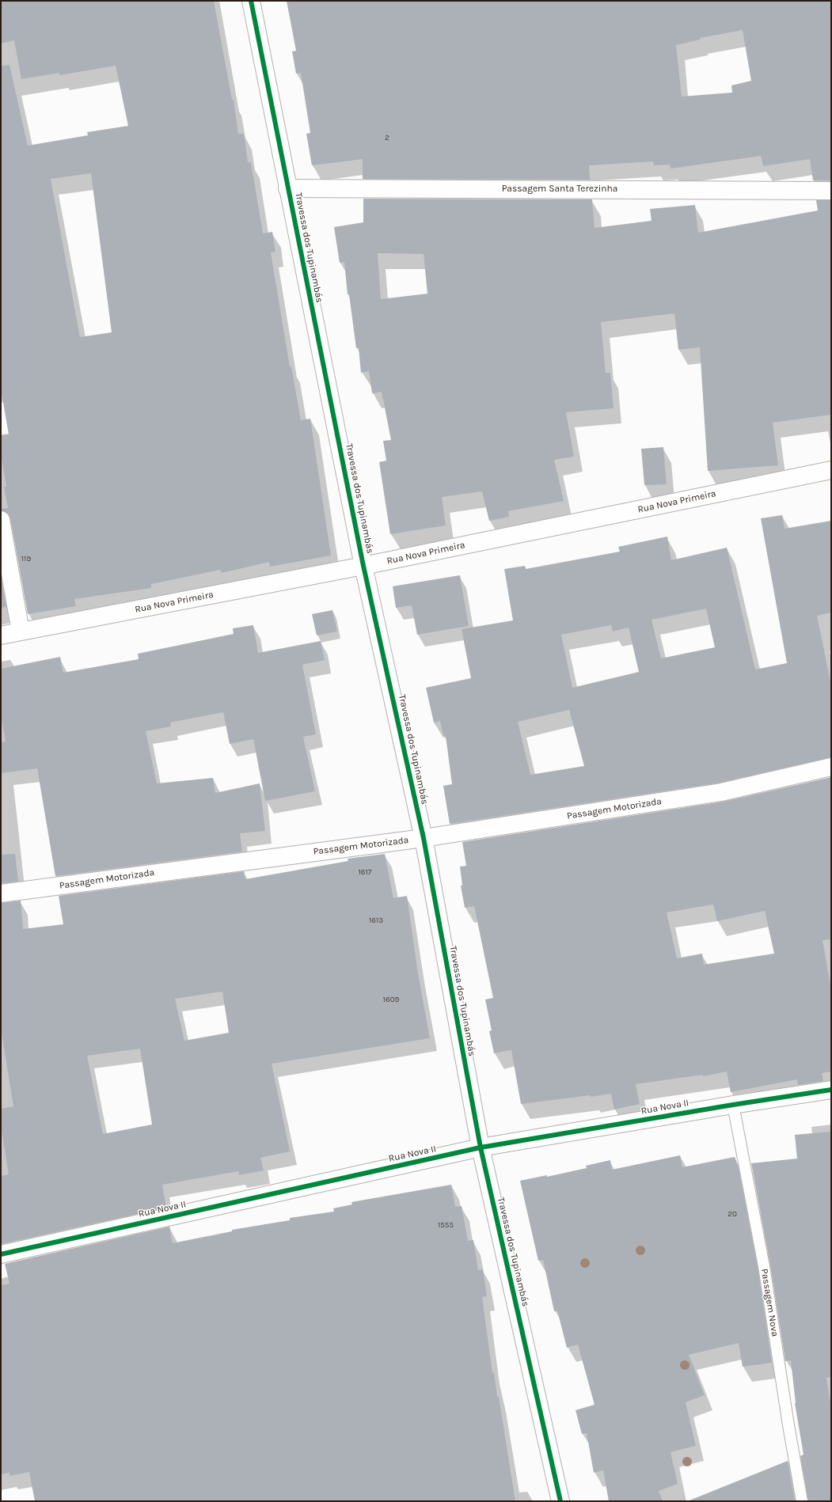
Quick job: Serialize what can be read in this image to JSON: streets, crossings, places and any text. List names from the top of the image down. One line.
{"streets":{"street":["Passagem Santa Terezinha","Travessa dos Tupinambás","Rua Nova Primeira","Passagem Motorizada","Rua Nova II"],"lane":["Passagem Nova"]},"crossings":[["Passagem Santa Terezinha","Travessa dos Tupinambás"],["Travessa dos Tupinambás","Rua Nova Primeira"],["Travessa dos Tupinambás","Passagem Motorizada"],["Travessa dos Tupinambás","Rua Nova II"],["Rua Nova II","Passagem Nova"]],"house_numbers":["2","119","1617","1613","1609","20","1555"]}
